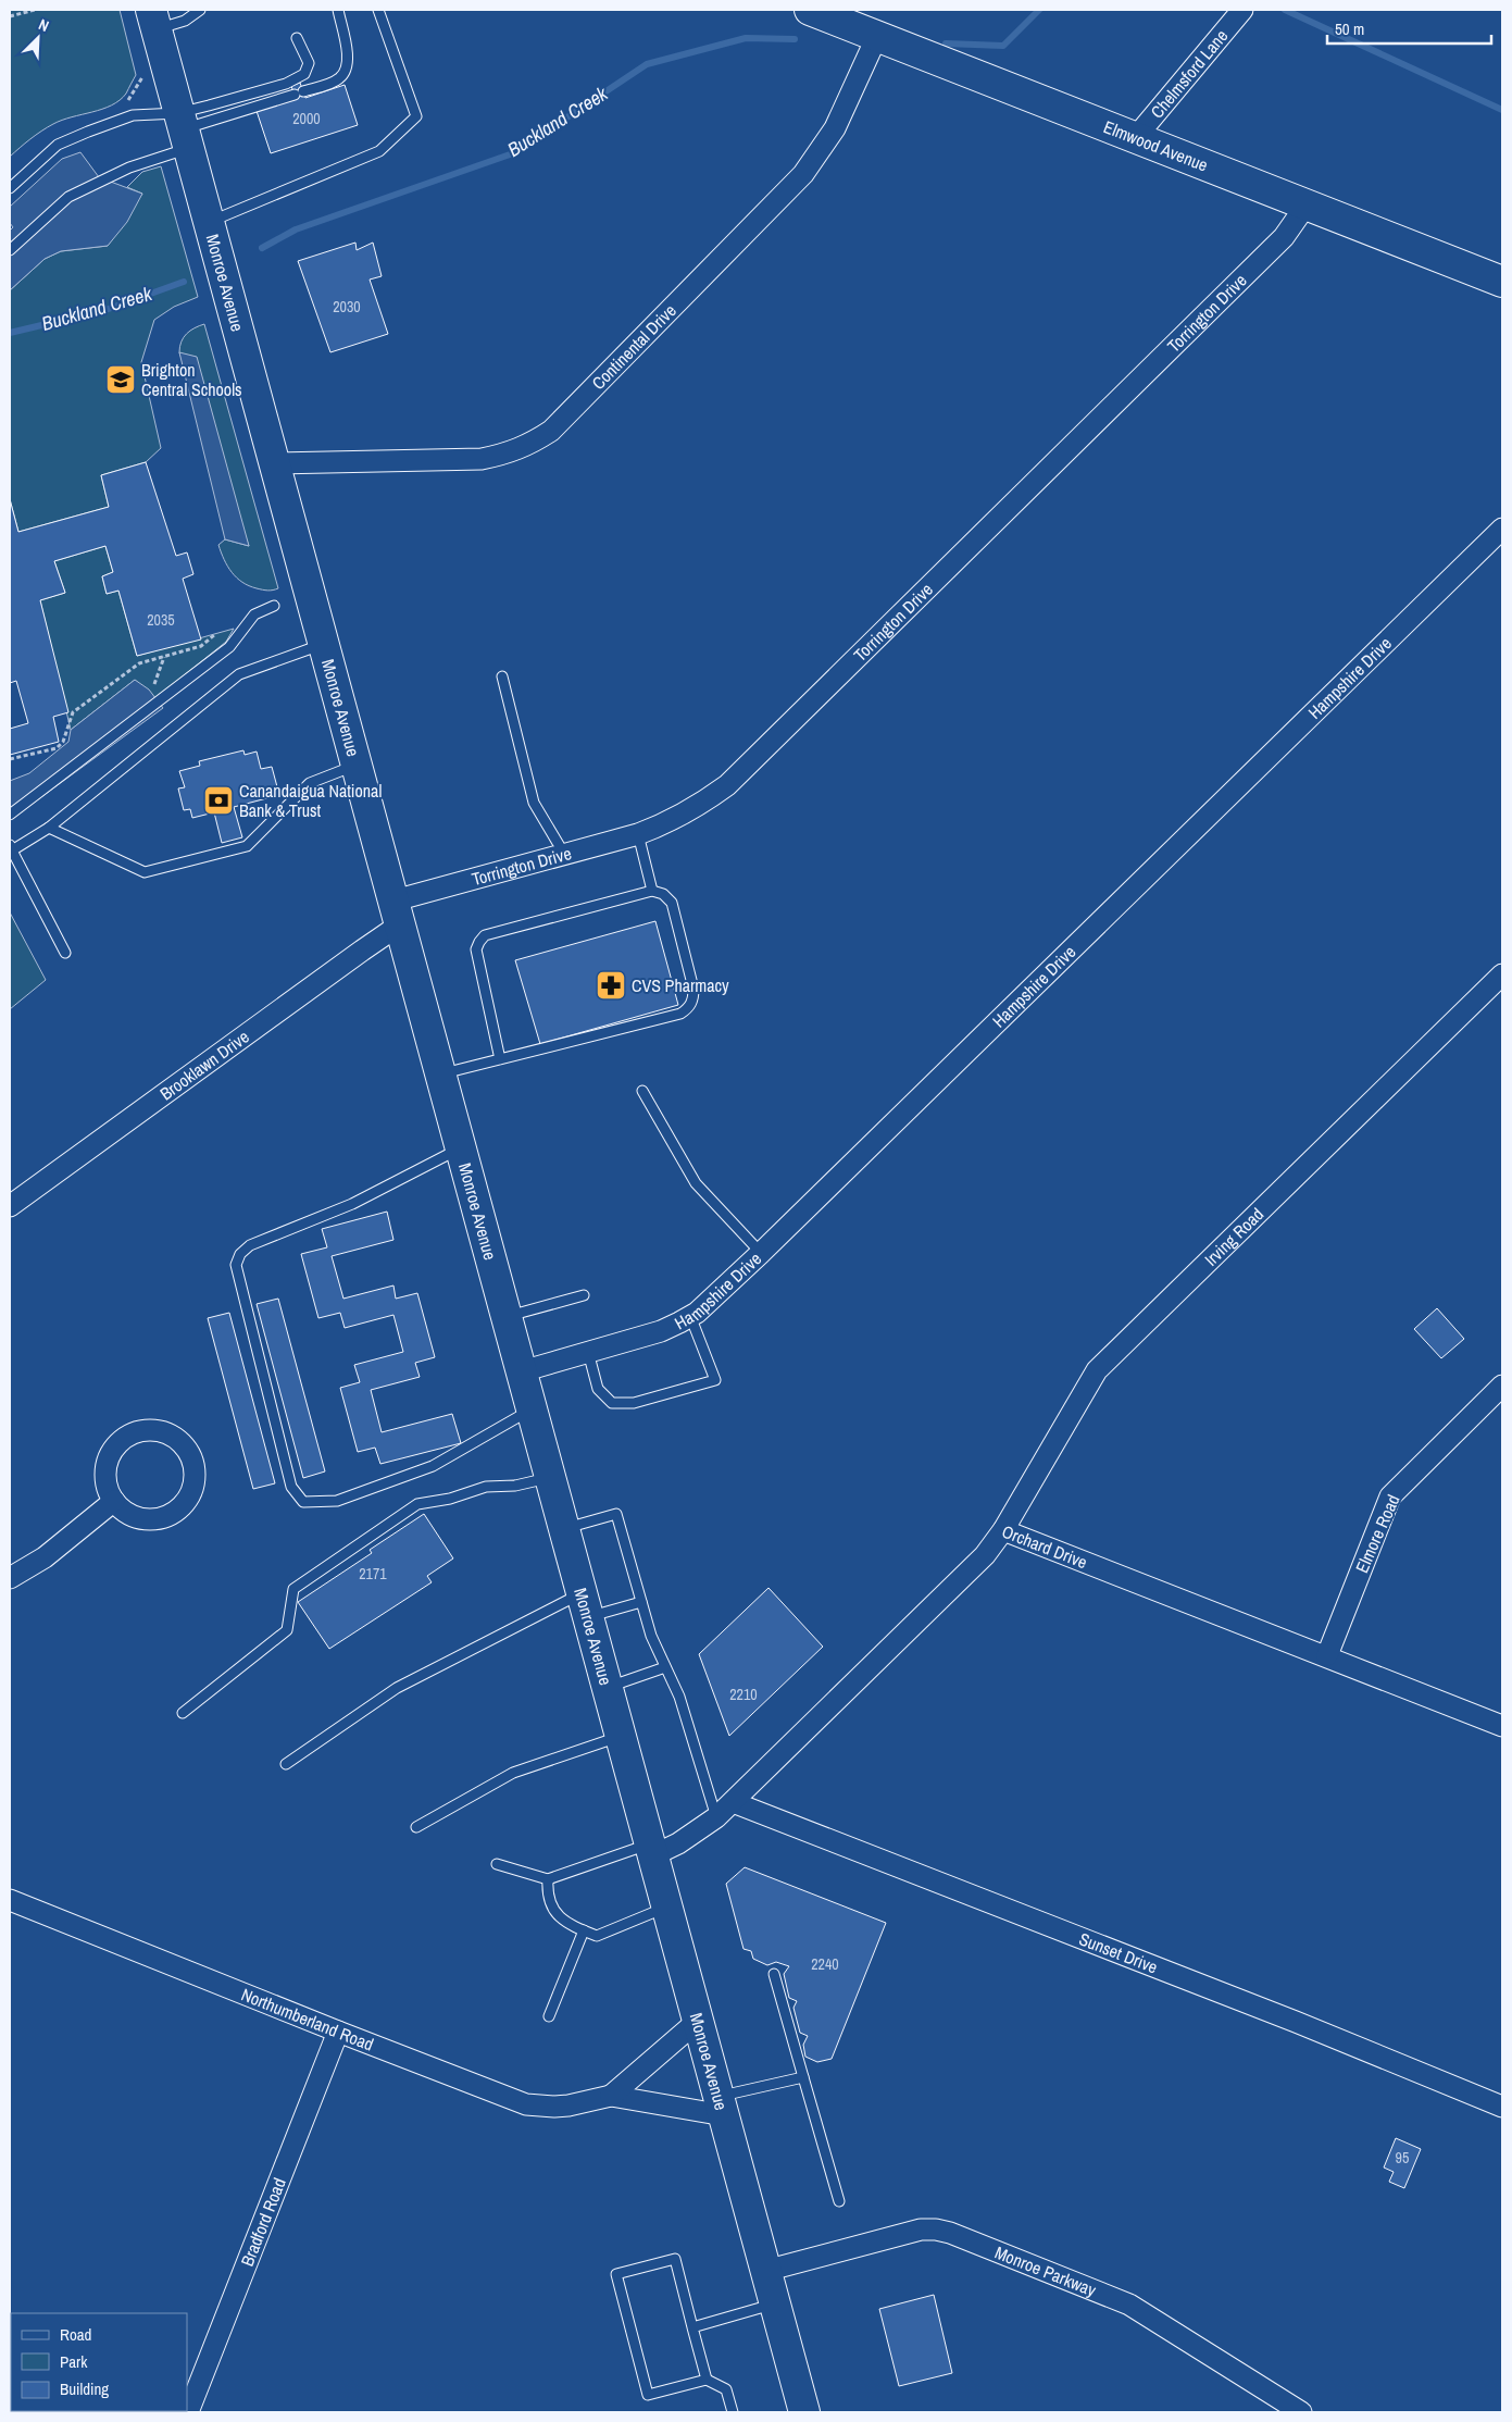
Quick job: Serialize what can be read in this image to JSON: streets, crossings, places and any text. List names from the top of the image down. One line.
{"streets":{"main road":["Elmwood Avenue","Monroe Avenue"],"street":["Chelmsford Lane","Torrington Drive","Continental Drive","Hampshire Drive","Brooklawn Drive","Irving Road","Elmore Road","Orchard Drive","Sunset Drive","Northumberland Road","Bradford Road","Monroe Parkway"]},"crossings":[["Chelmsford Lane","Elmwood Avenue"],["Elmwood Avenue","Torrington Drive"],["Elmwood Avenue","Continental Drive"],["Monroe Avenue","Torrington Drive"],["Monroe Avenue","Continental Drive"],["Monroe Avenue","Hampshire Drive"],["Monroe Avenue","Brooklawn Drive"],["Monroe Avenue","Orchard Drive"],["Monroe Avenue","Northumberland Road"],["Monroe Avenue","Monroe Parkway"],["Torrington Drive","Brooklawn Drive"],["Irving Road","Orchard Drive"],["Elmore Road","Orchard Drive"],["Orchard Drive","Sunset Drive"],["Northumberland Road","Bradford Road"]],"water":["Buckland Creek"],"places":{"school or university":["Brighton Central Schools"],"bank":["Canandaigua National Bank & Trust"],"pharmacy":["CVS Pharmacy"]},"house_numbers":["2000","2030","2035","2171","2210","2240","95"],"legend":["Road","Park","Building"],"scale_bar":"50 m","north":"top right"}
